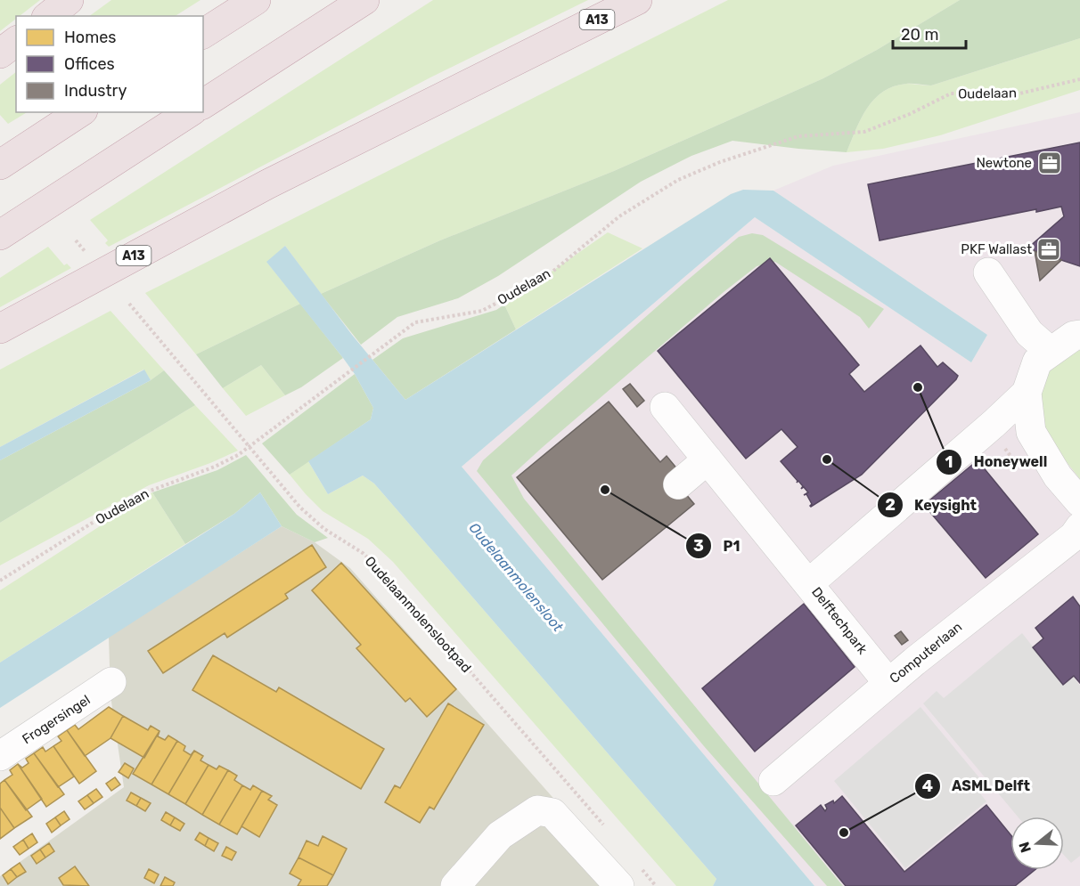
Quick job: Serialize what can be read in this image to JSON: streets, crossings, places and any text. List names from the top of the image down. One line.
{"streets":{"highway":["A13"],"street":["Delftechpark","Computerlaan","Frogersingel"],"path":["Oudelaan","Oudelaanmolenslootpad"]},"crossings":[["Oudelaan","Oudelaanmolenslootpad"],["Delftechpark","Computerlaan"]],"water":["Oudelaanmolensloot"],"places":{"office":["Newtone","PKF Wallast"],"other":["Honeywell","Keysight","P1","ASML Delft"]},"legend":["Homes","Offices","Industry"],"scale_bar":"20 m","north":"left"}
